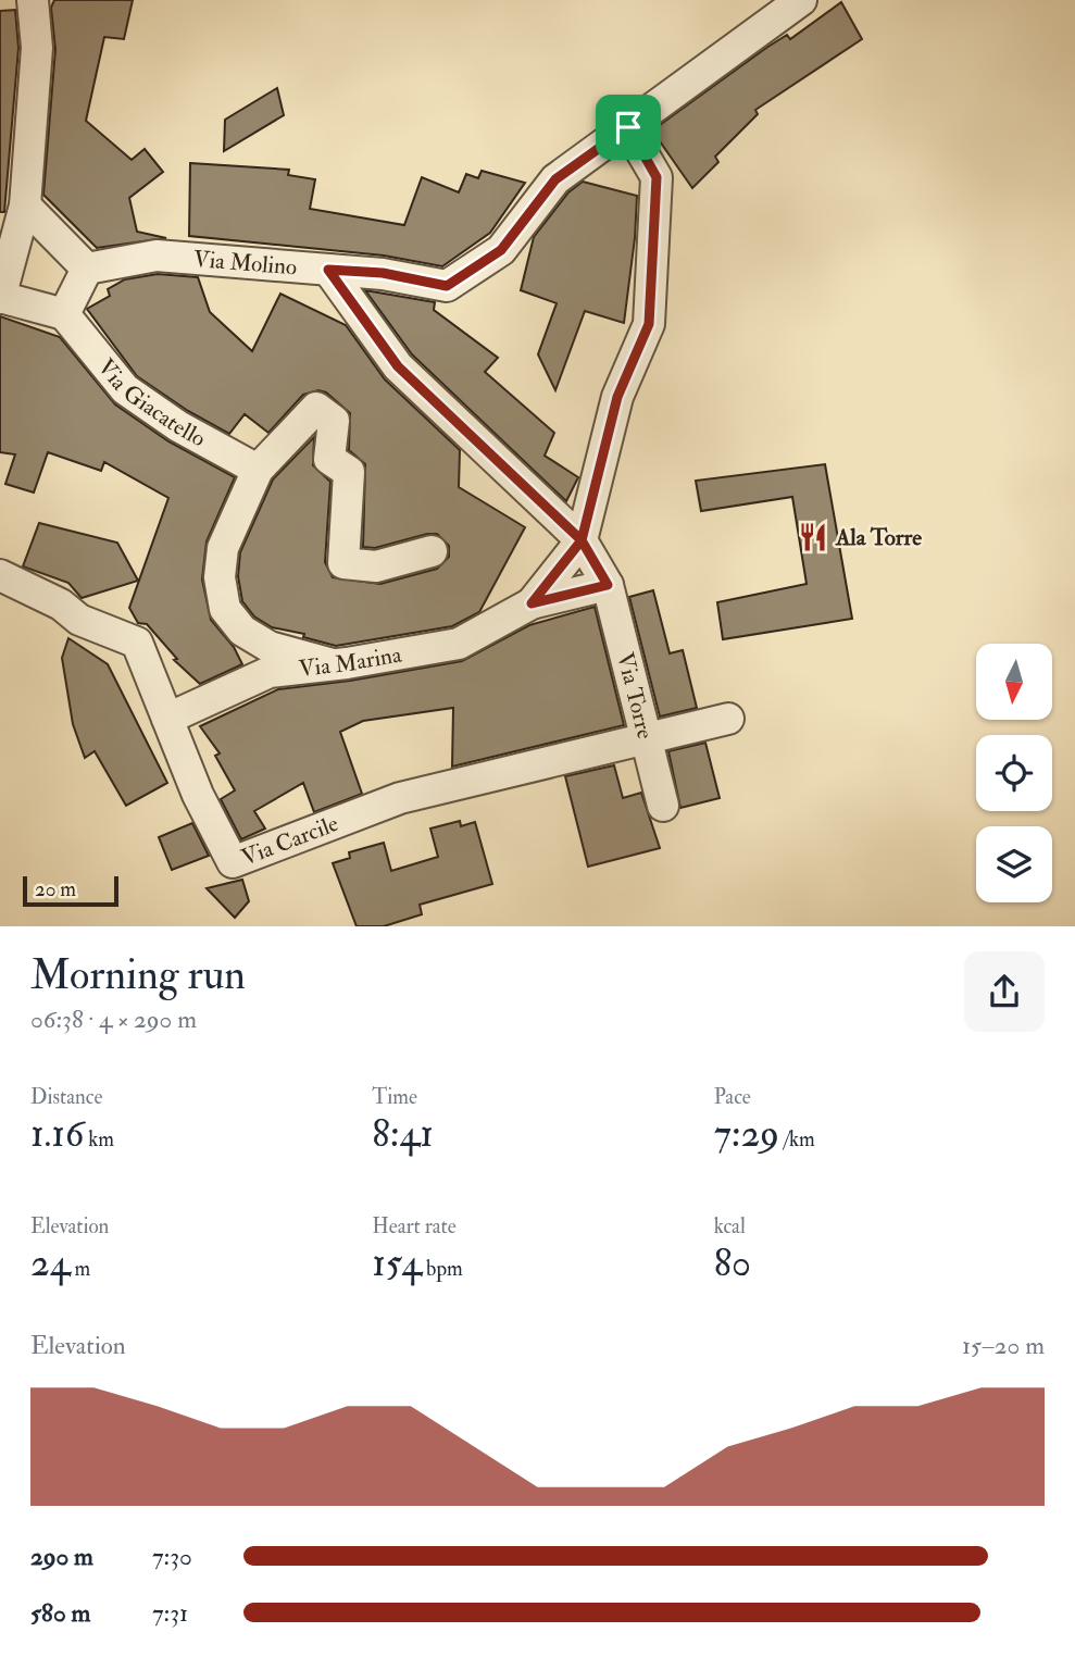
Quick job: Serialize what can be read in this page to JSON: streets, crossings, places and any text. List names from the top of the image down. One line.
{"streets":{"street":["Via Molino","Via Giacatello","Via Marina","Via Torre","Via Carcile"]},"crossings":[["Via Molino","Via Torre"],["Via Marina","Via Carcile"],["Via Torre","Via Carcile"]],"places":{"restaurant":["Ala Torre"]},"scale_bar":"20 m","north":"bottom","page":{"scale":"20 m","heading":["Morning run","06:38 · 4 × 290 m"],"stats":[["Distance","1.16 km"],["Time","8:41"],["Pace","7:29 /km"],["Elevation","24 m"],["Heart rate","154 bpm"],["kcal","80"]],"chart":["Elevation","15–20 m"],"list":[{"name":"290 m","note":"7:30"},{"name":"580 m","note":"7:31"}]}}
